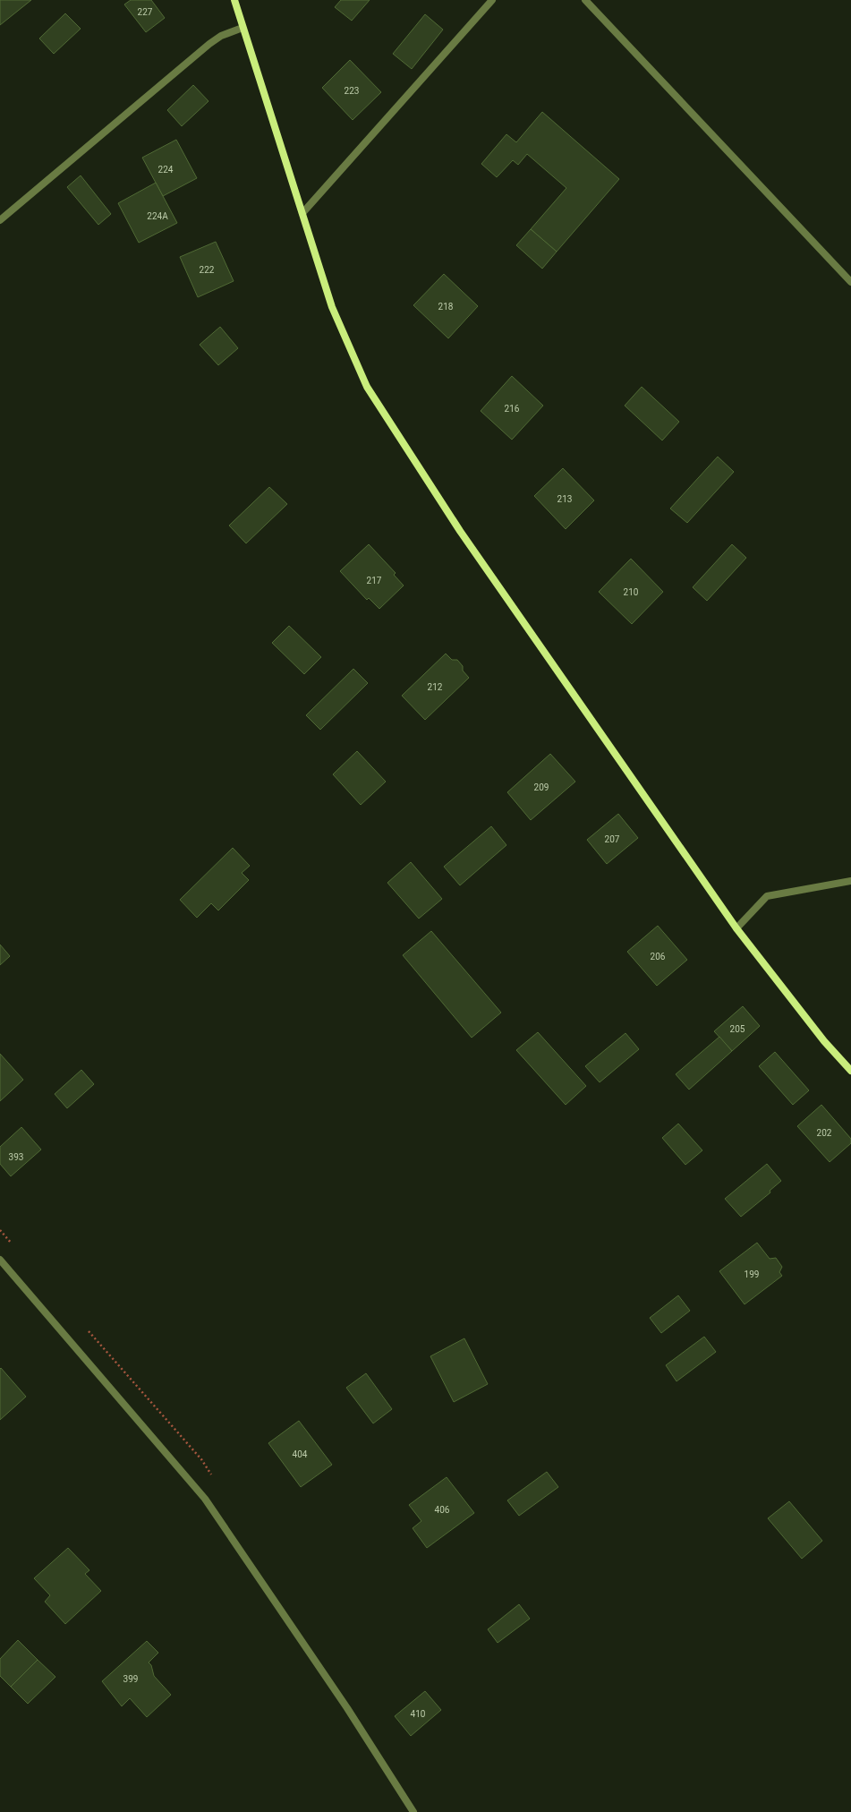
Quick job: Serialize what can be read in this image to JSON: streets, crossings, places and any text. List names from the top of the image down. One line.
{"house_numbers":["227","223","224","224A","222","218","216","213","217","210","212","209","207","206","205","202","393","199","404","406","399","410"]}
